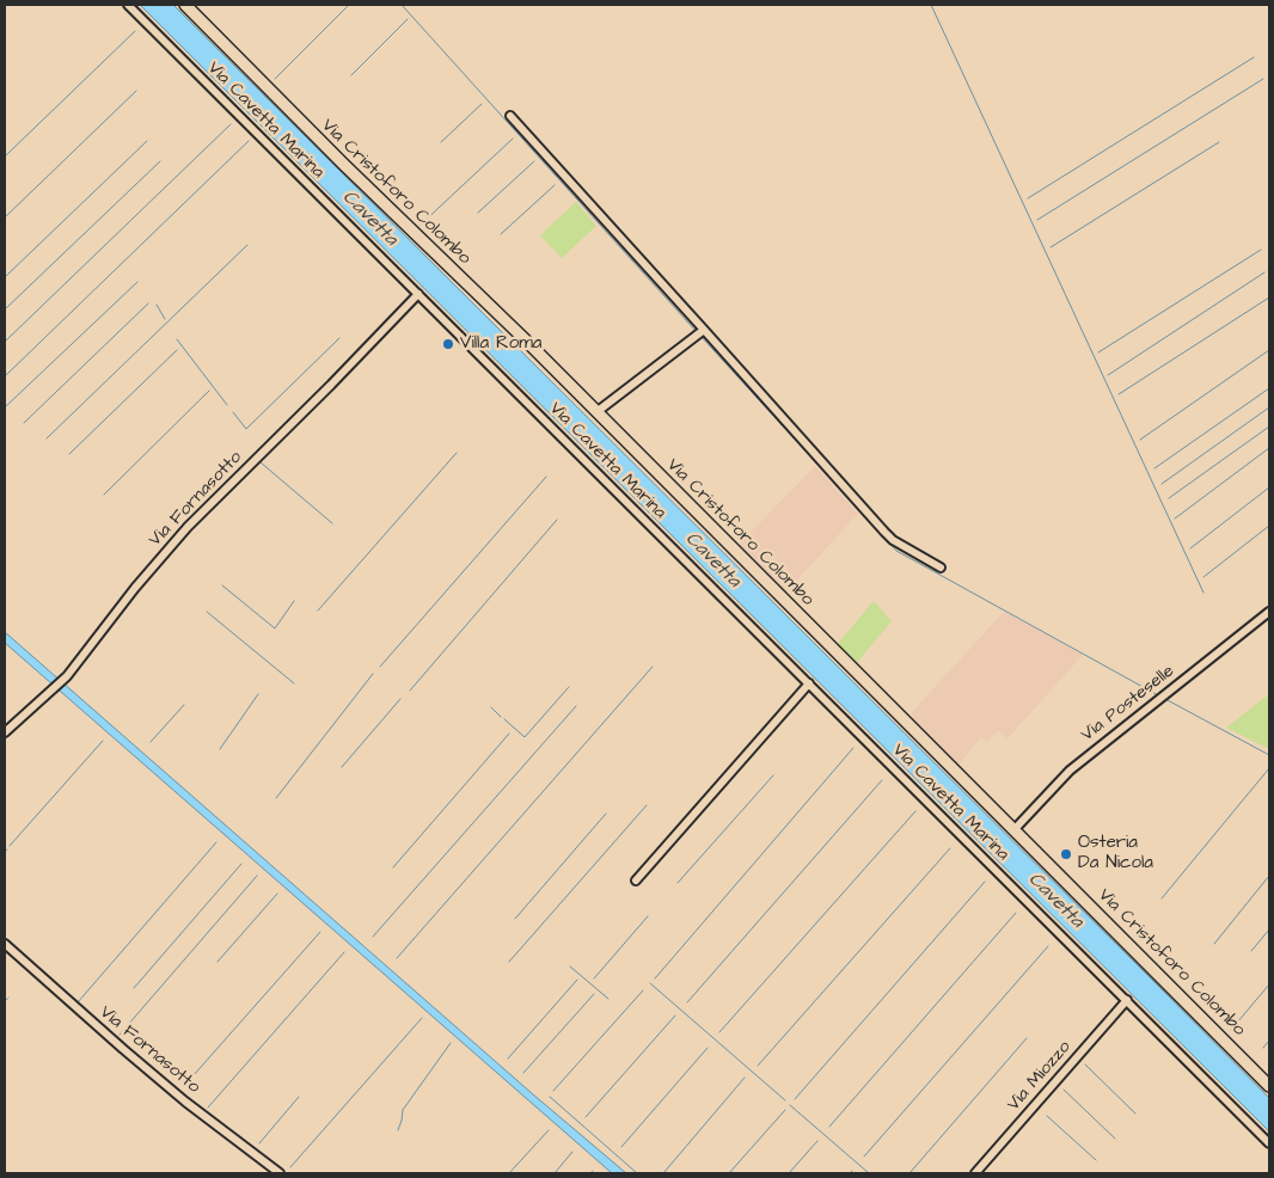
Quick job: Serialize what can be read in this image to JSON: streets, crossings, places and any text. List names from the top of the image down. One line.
{"streets":{"street":["Via Cavetta Marina","Via Cristoforo Colombo","Via Fornasotto","Via Posteselle","Via Miozzo"]},"crossings":[["Via Cavetta Marina","Via Fornasotto"],["Via Cavetta Marina","Via Miozzo"],["Via Cristoforo Colombo","Via Posteselle"]],"water":["Cavetta"],"places":["Villa Roma","Osteria Da Nicola"]}
